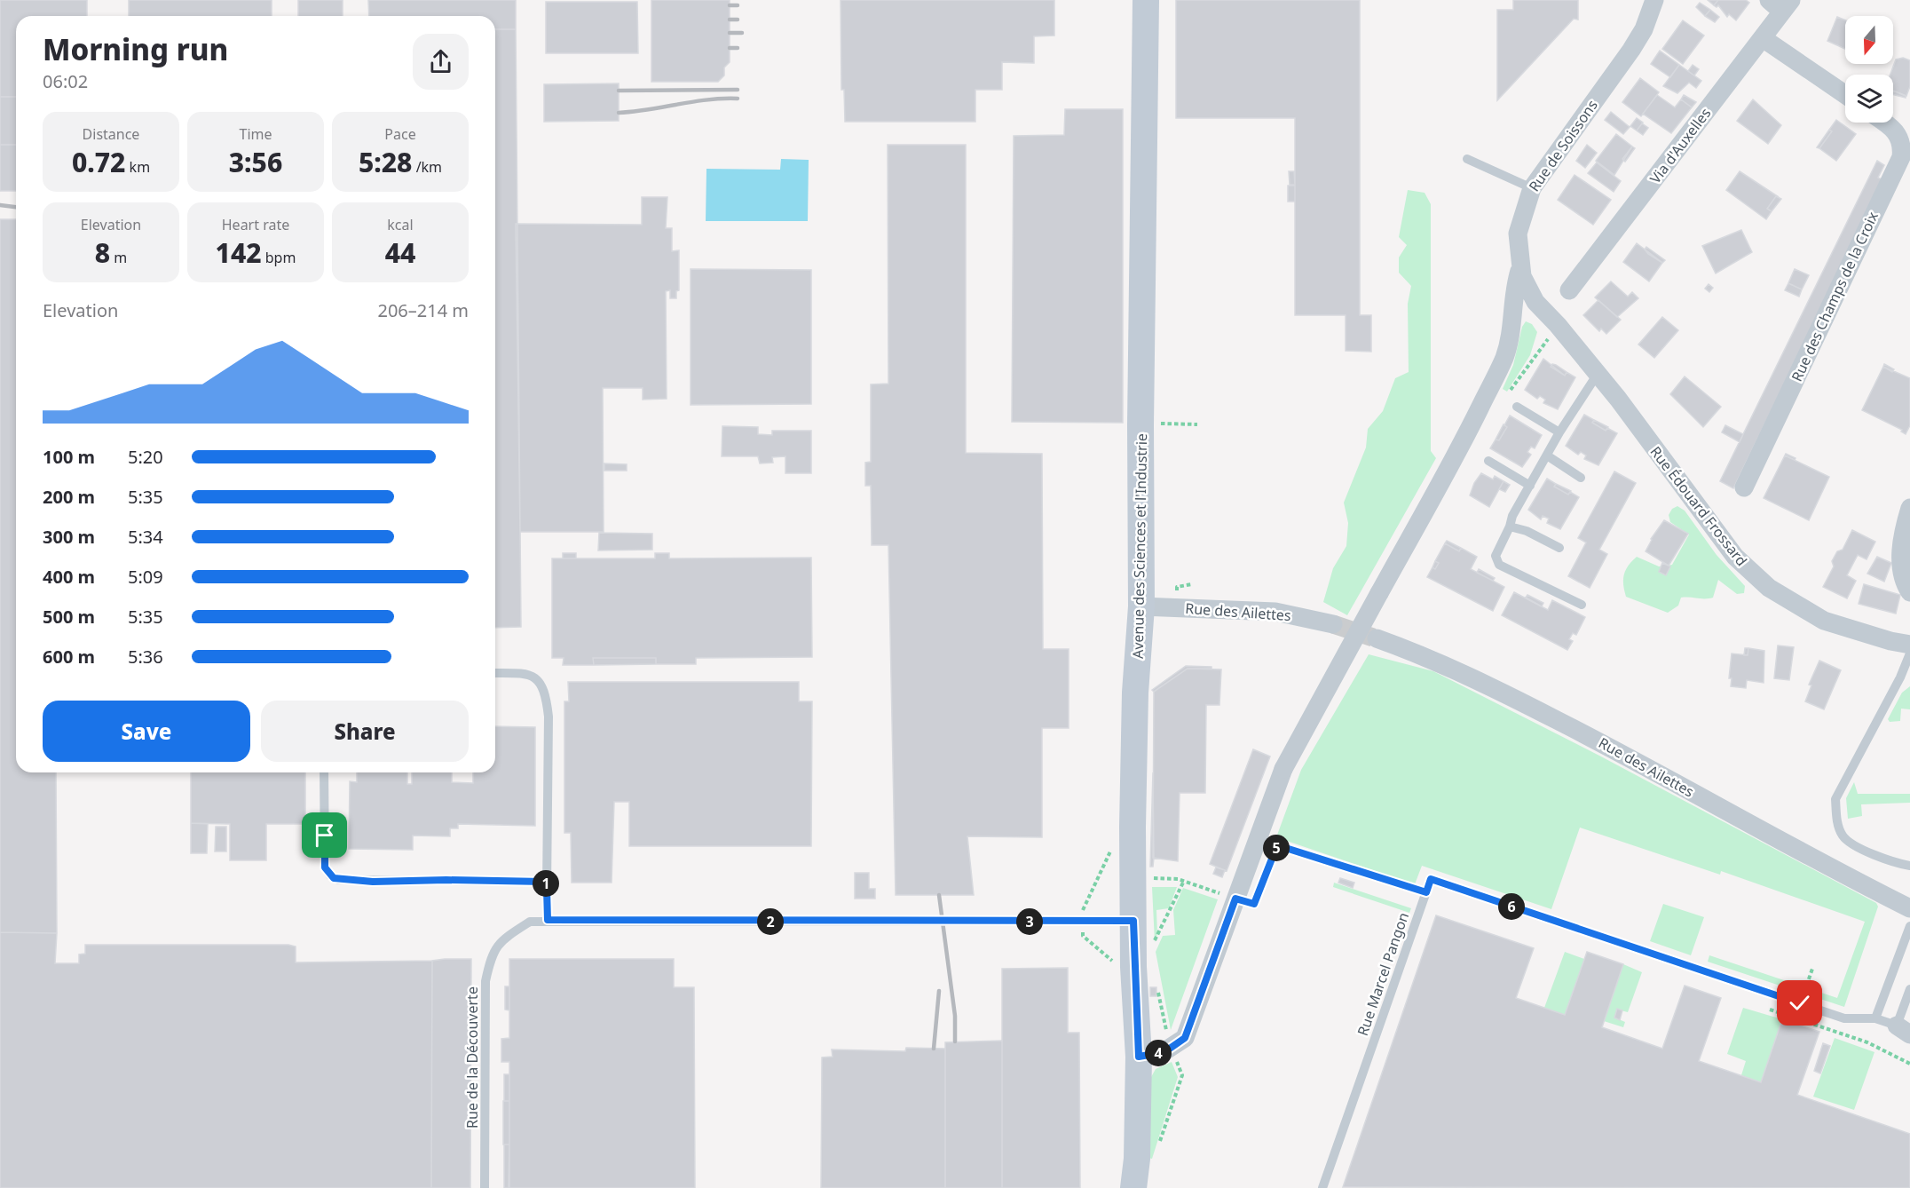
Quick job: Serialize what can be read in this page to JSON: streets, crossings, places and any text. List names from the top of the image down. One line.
{"streets":{"street":["Rue de Soissons","Via d'Auxelles","Rue des Champs de la Croix","Rue Édouard Frossard","Avenue des Sciences et l'Industrie","Rue des Ailettes"],"lane":["Rue Marcel Pangon","Rue de la Découverte"]},"crossings":[["Rue de Soissons","Rue Édouard Frossard"],["Avenue des Sciences et l'Industrie","Rue des Ailettes"],["Avenue des Sciences et l'Industrie","Rue de la Découverte"]],"north":"bottom","page":{"heading":["Morning run","06:02"],"stats":[["Distance","0.72 km"],["Time","3:56"],["Pace","5:28 /km"],["Elevation","8 m"],["Heart rate","142 bpm"],["kcal","44"]],"chart":["Elevation","206–214 m"],"list":[{"name":"100 m","note":"5:20"},{"name":"200 m","note":"5:35"},{"name":"300 m","note":"5:34"},{"name":"400 m","note":"5:09"},{"name":"500 m","note":"5:35"},{"name":"600 m","note":"5:36"}],"buttons":["Save","Share"],"pins":["5","1","6","2","3","4"]}}
